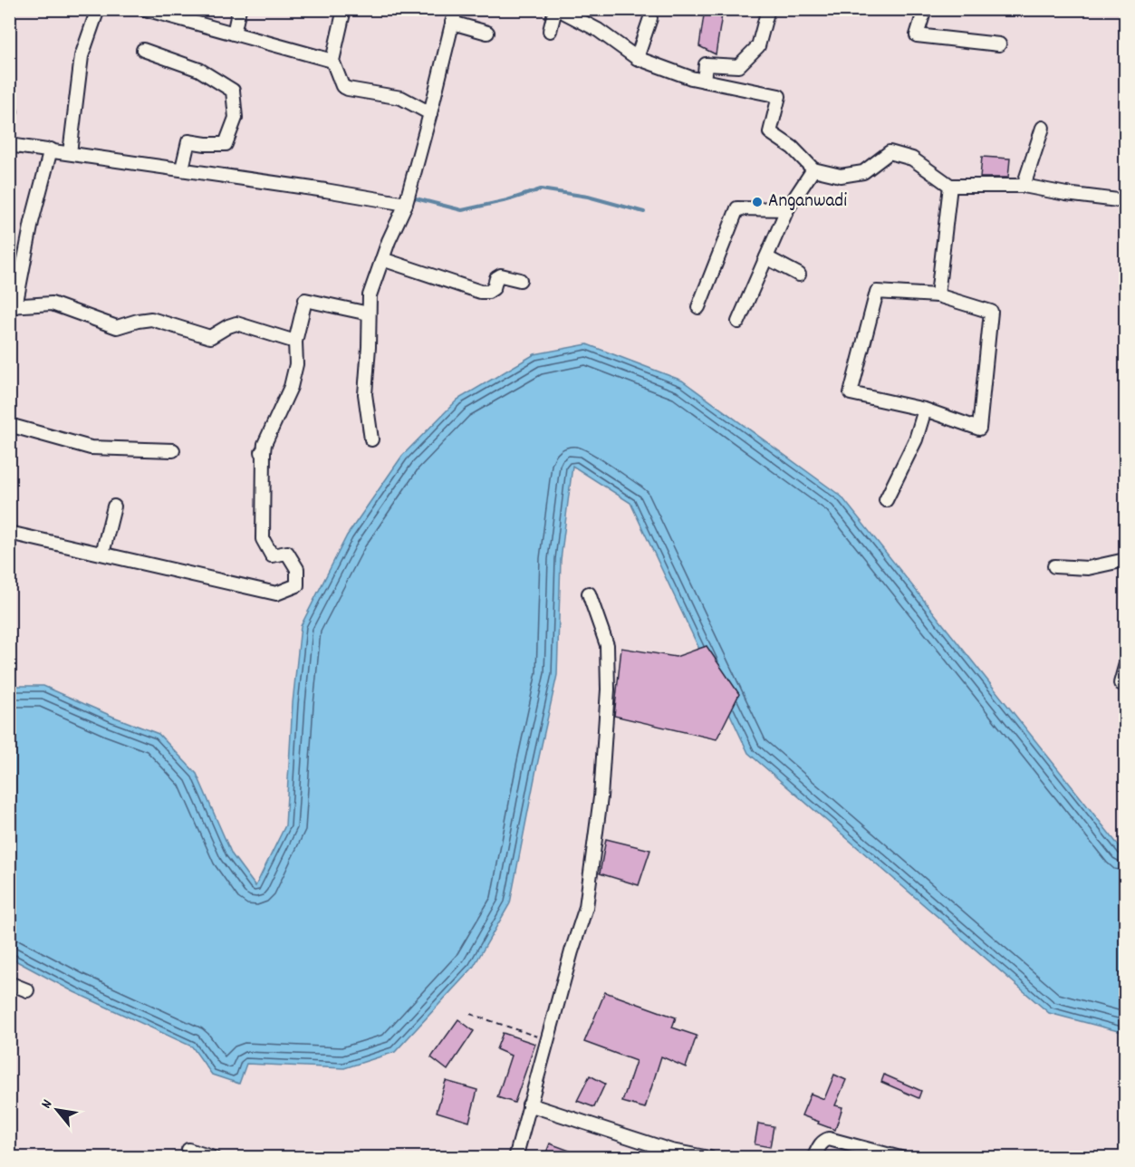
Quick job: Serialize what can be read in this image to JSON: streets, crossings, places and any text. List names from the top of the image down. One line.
{"places":["Anganwadi"],"north":"top left"}
